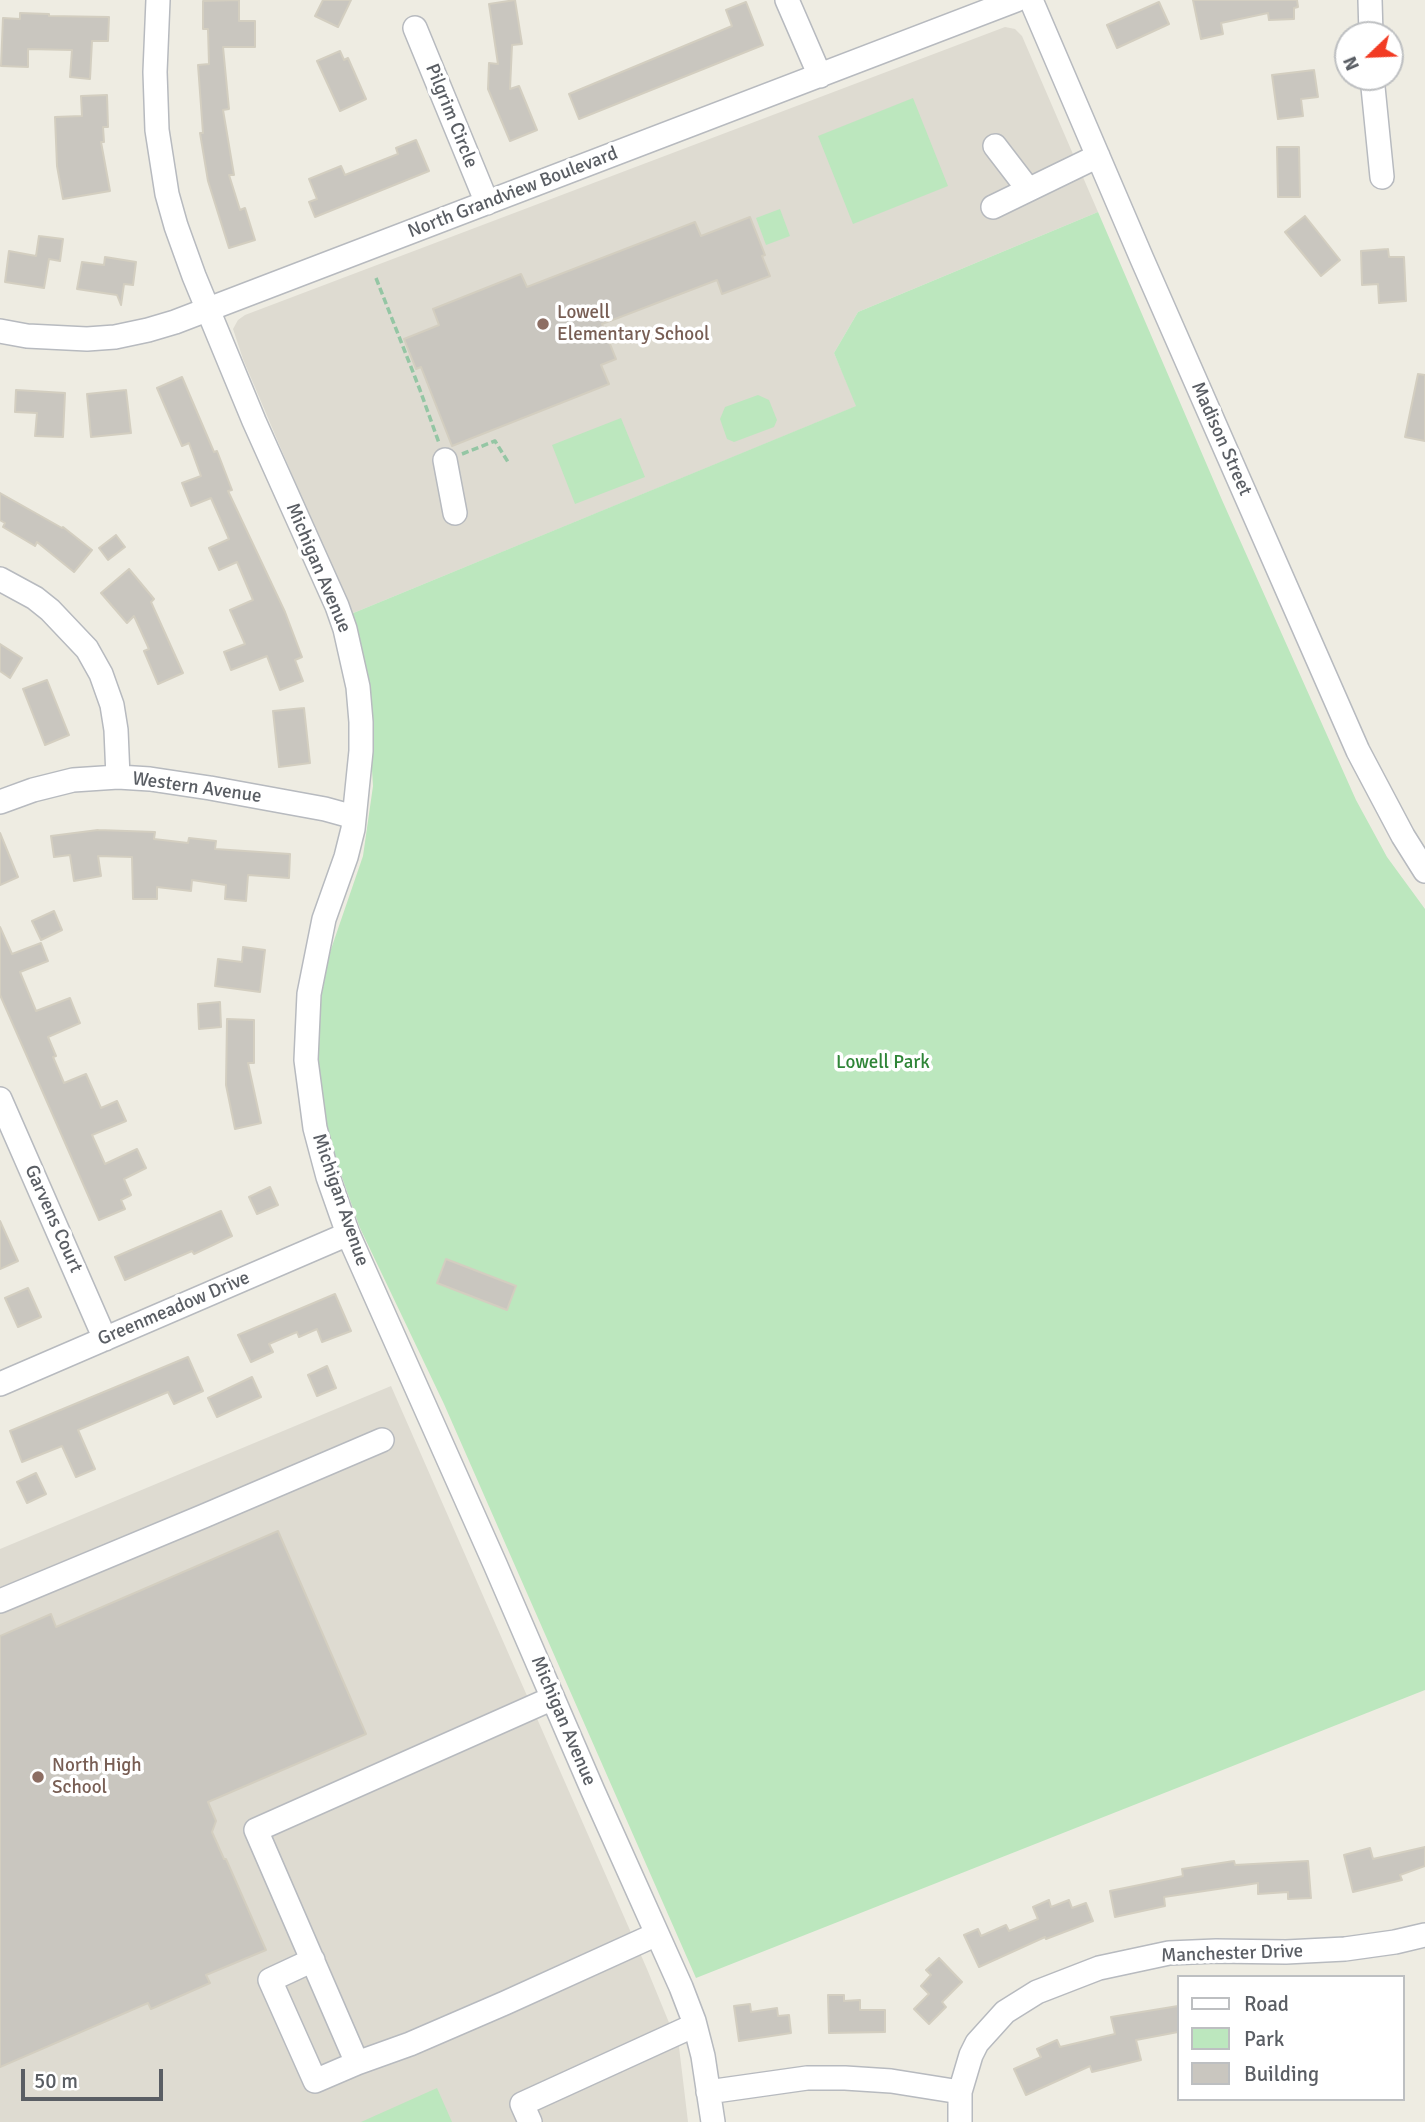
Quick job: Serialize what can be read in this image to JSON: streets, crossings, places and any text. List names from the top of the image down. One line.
{"streets":{"street":["Pilgrim Circle","North Grandview Boulevard","Madison Street","Michigan Avenue","Western Avenue","Garvens Court","Greenmeadow Drive","Manchester Drive"]},"crossings":[["Pilgrim Circle","North Grandview Boulevard"],["North Grandview Boulevard","Michigan Avenue"],["Michigan Avenue","Western Avenue"],["Michigan Avenue","Greenmeadow Drive"],["Garvens Court","Greenmeadow Drive"]],"parks":["Lowell Park"],"places":["Lowell Elementary School","North High School"],"legend":["Road","Park","Building"],"scale_bar":"50 m","north":"bottom left"}
